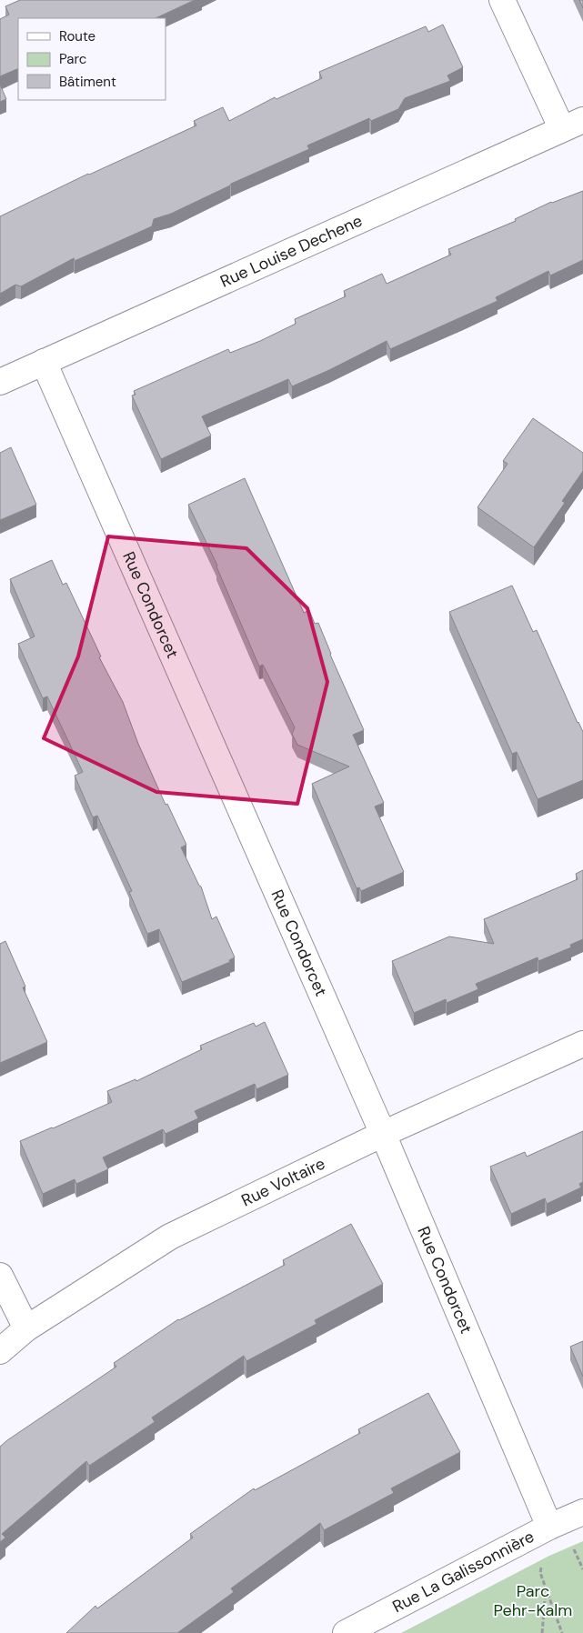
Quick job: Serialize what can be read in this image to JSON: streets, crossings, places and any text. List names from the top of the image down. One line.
{"streets":{"street":["Rue Louise Dechene","Rue Condorcet","Rue Voltaire","Rue La Galissonnière"]},"crossings":[["Rue Louise Dechene","Rue Condorcet"],["Rue Condorcet","Rue Voltaire"],["Rue Condorcet","Rue La Galissonnière"]],"parks":["Parc Pehr-Kalm"],"legend":["Route","Parc","Bâtiment"]}
